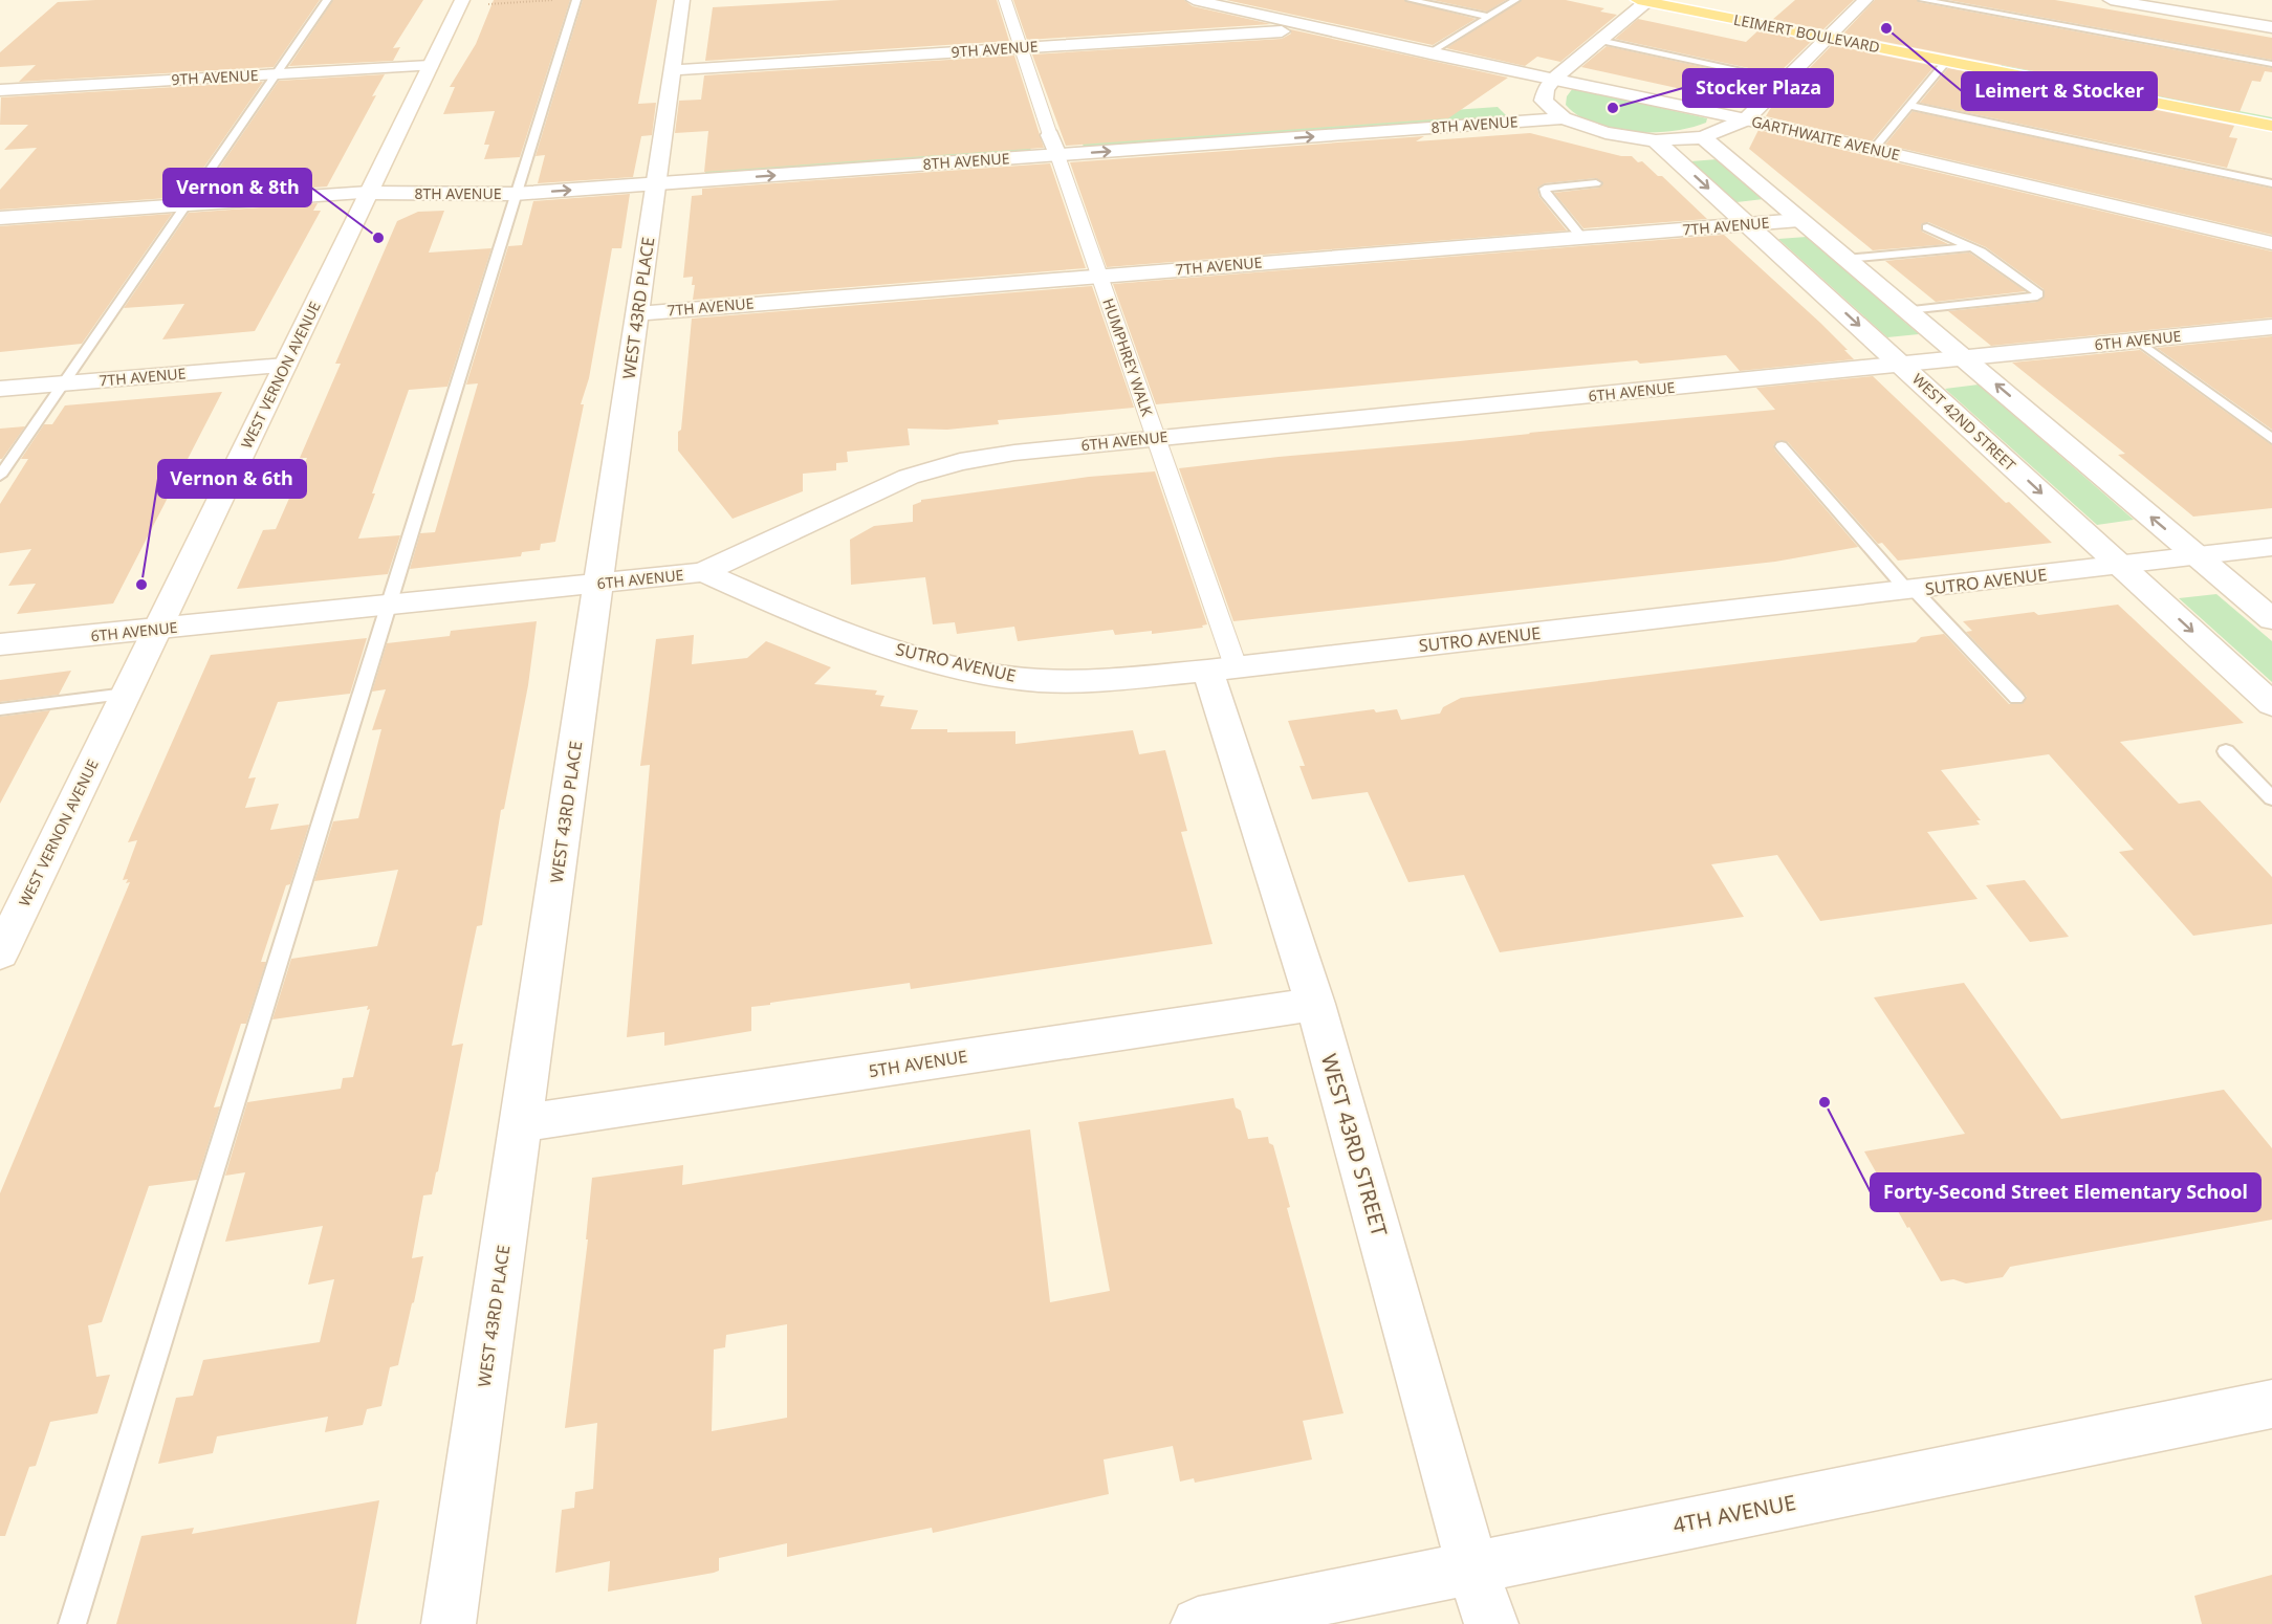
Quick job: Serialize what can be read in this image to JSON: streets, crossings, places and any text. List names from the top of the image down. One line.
{"streets":{"main road":["LEIMERT BOULEVARD"],"street":["9TH AVENUE","8TH AVENUE","GARTHWAITE AVENUE","7TH AVENUE","WEST 43RD PLACE","6TH AVENUE","HUMPHREY WALK","WEST VERNON AVENUE","WEST 42ND STREET","SUTRO AVENUE","5TH AVENUE","WEST 43RD STREET","4TH AVENUE"]},"crossings":[["9TH AVENUE","GARTHWAITE AVENUE"],["9TH AVENUE","WEST 43RD PLACE"],["9TH AVENUE","WEST VERNON AVENUE"],["8TH AVENUE","WEST 43RD PLACE"],["8TH AVENUE","HUMPHREY WALK"],["8TH AVENUE","WEST VERNON AVENUE"],["7TH AVENUE","WEST 43RD PLACE"],["7TH AVENUE","HUMPHREY WALK"],["7TH AVENUE","WEST VERNON AVENUE"],["7TH AVENUE","WEST 42ND STREET"],["WEST 43RD PLACE","6TH AVENUE"],["WEST 43RD PLACE","5TH AVENUE"],["6TH AVENUE","HUMPHREY WALK"],["6TH AVENUE","WEST VERNON AVENUE"],["6TH AVENUE","WEST 42ND STREET"],["6TH AVENUE","SUTRO AVENUE"],["HUMPHREY WALK","SUTRO AVENUE"],["HUMPHREY WALK","WEST 43RD STREET"],["WEST 42ND STREET","SUTRO AVENUE"],["SUTRO AVENUE","WEST 43RD STREET"],["5TH AVENUE","WEST 43RD STREET"],["WEST 43RD STREET","4TH AVENUE"]],"one_way":["8TH AVENUE"],"places":["Leimert & Stocker","Stocker Plaza","Vernon & 8th","Vernon & 6th","Forty-Second Street Elementary School"]}
